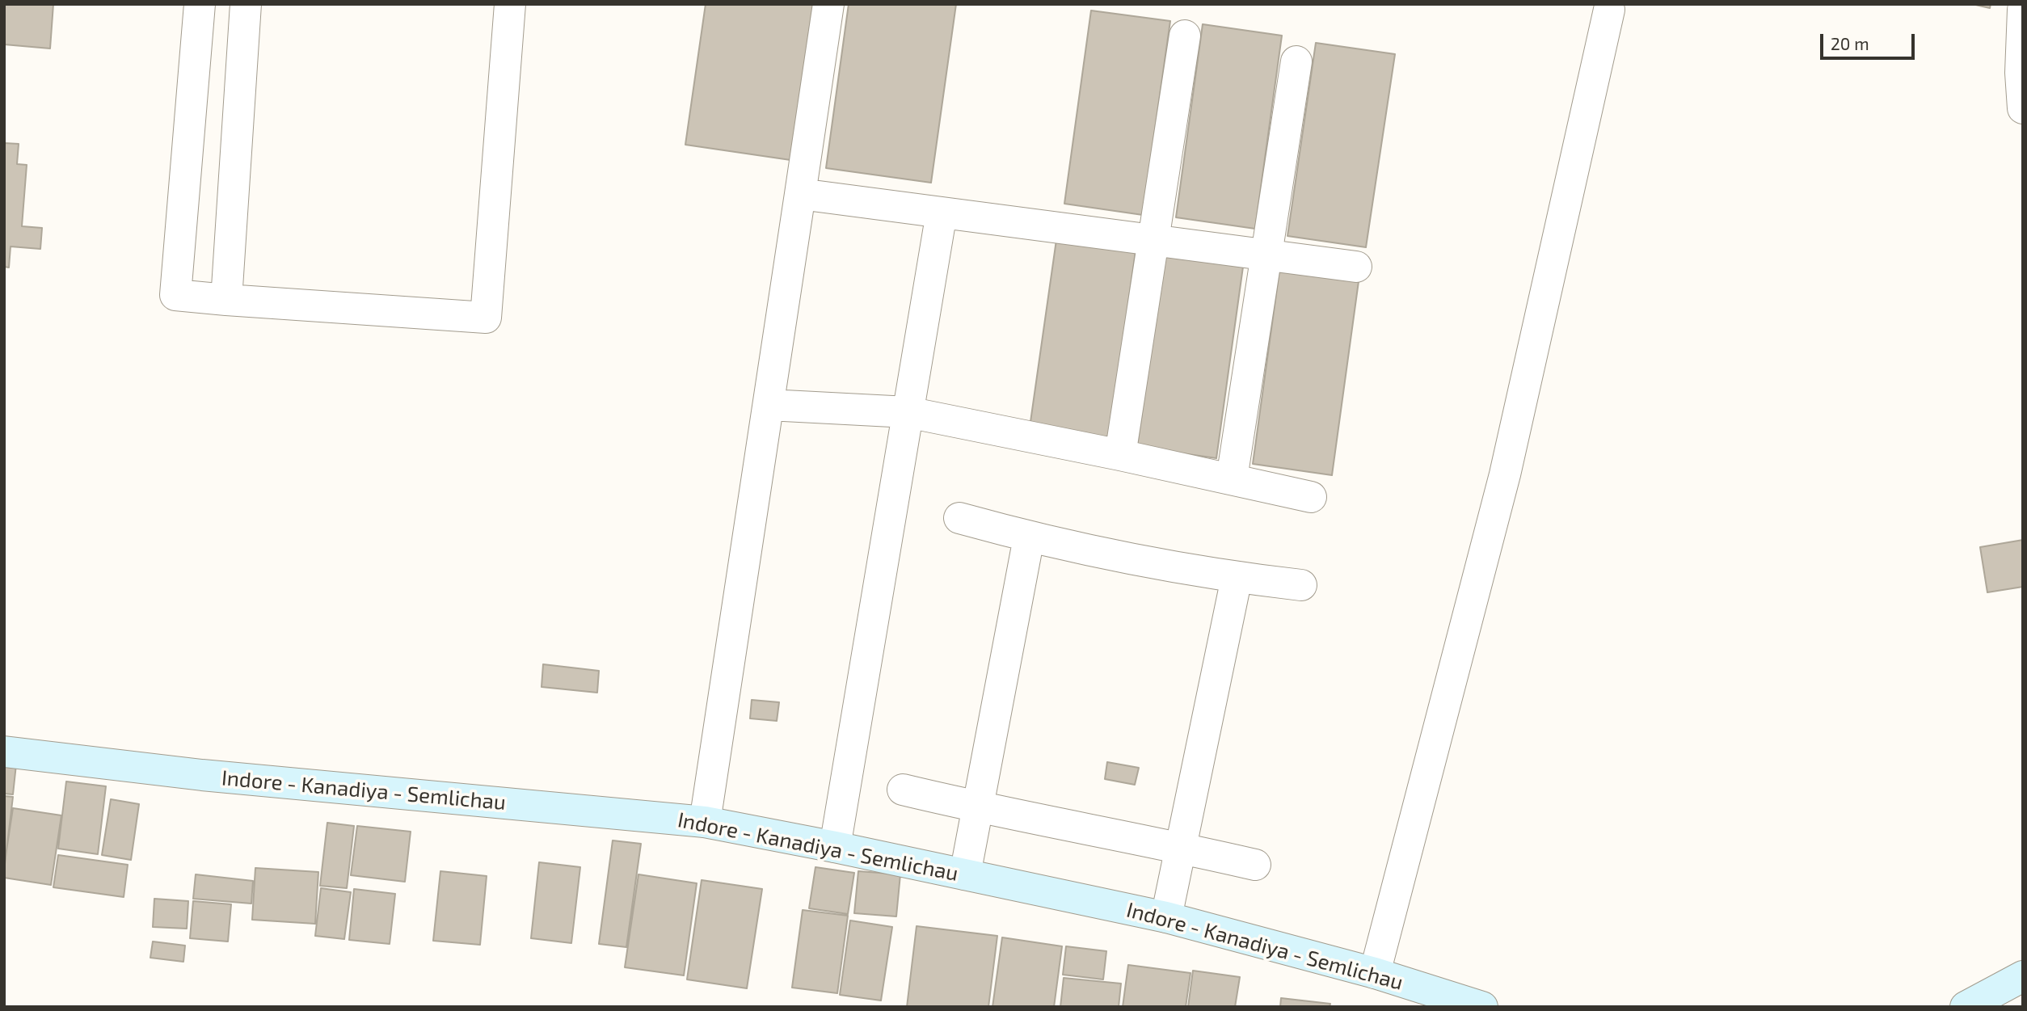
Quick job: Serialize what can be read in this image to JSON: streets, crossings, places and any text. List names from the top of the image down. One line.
{"streets":{"main road":["Indore - Kanadiya - Semlichau"]},"scale_bar":"20 m"}
